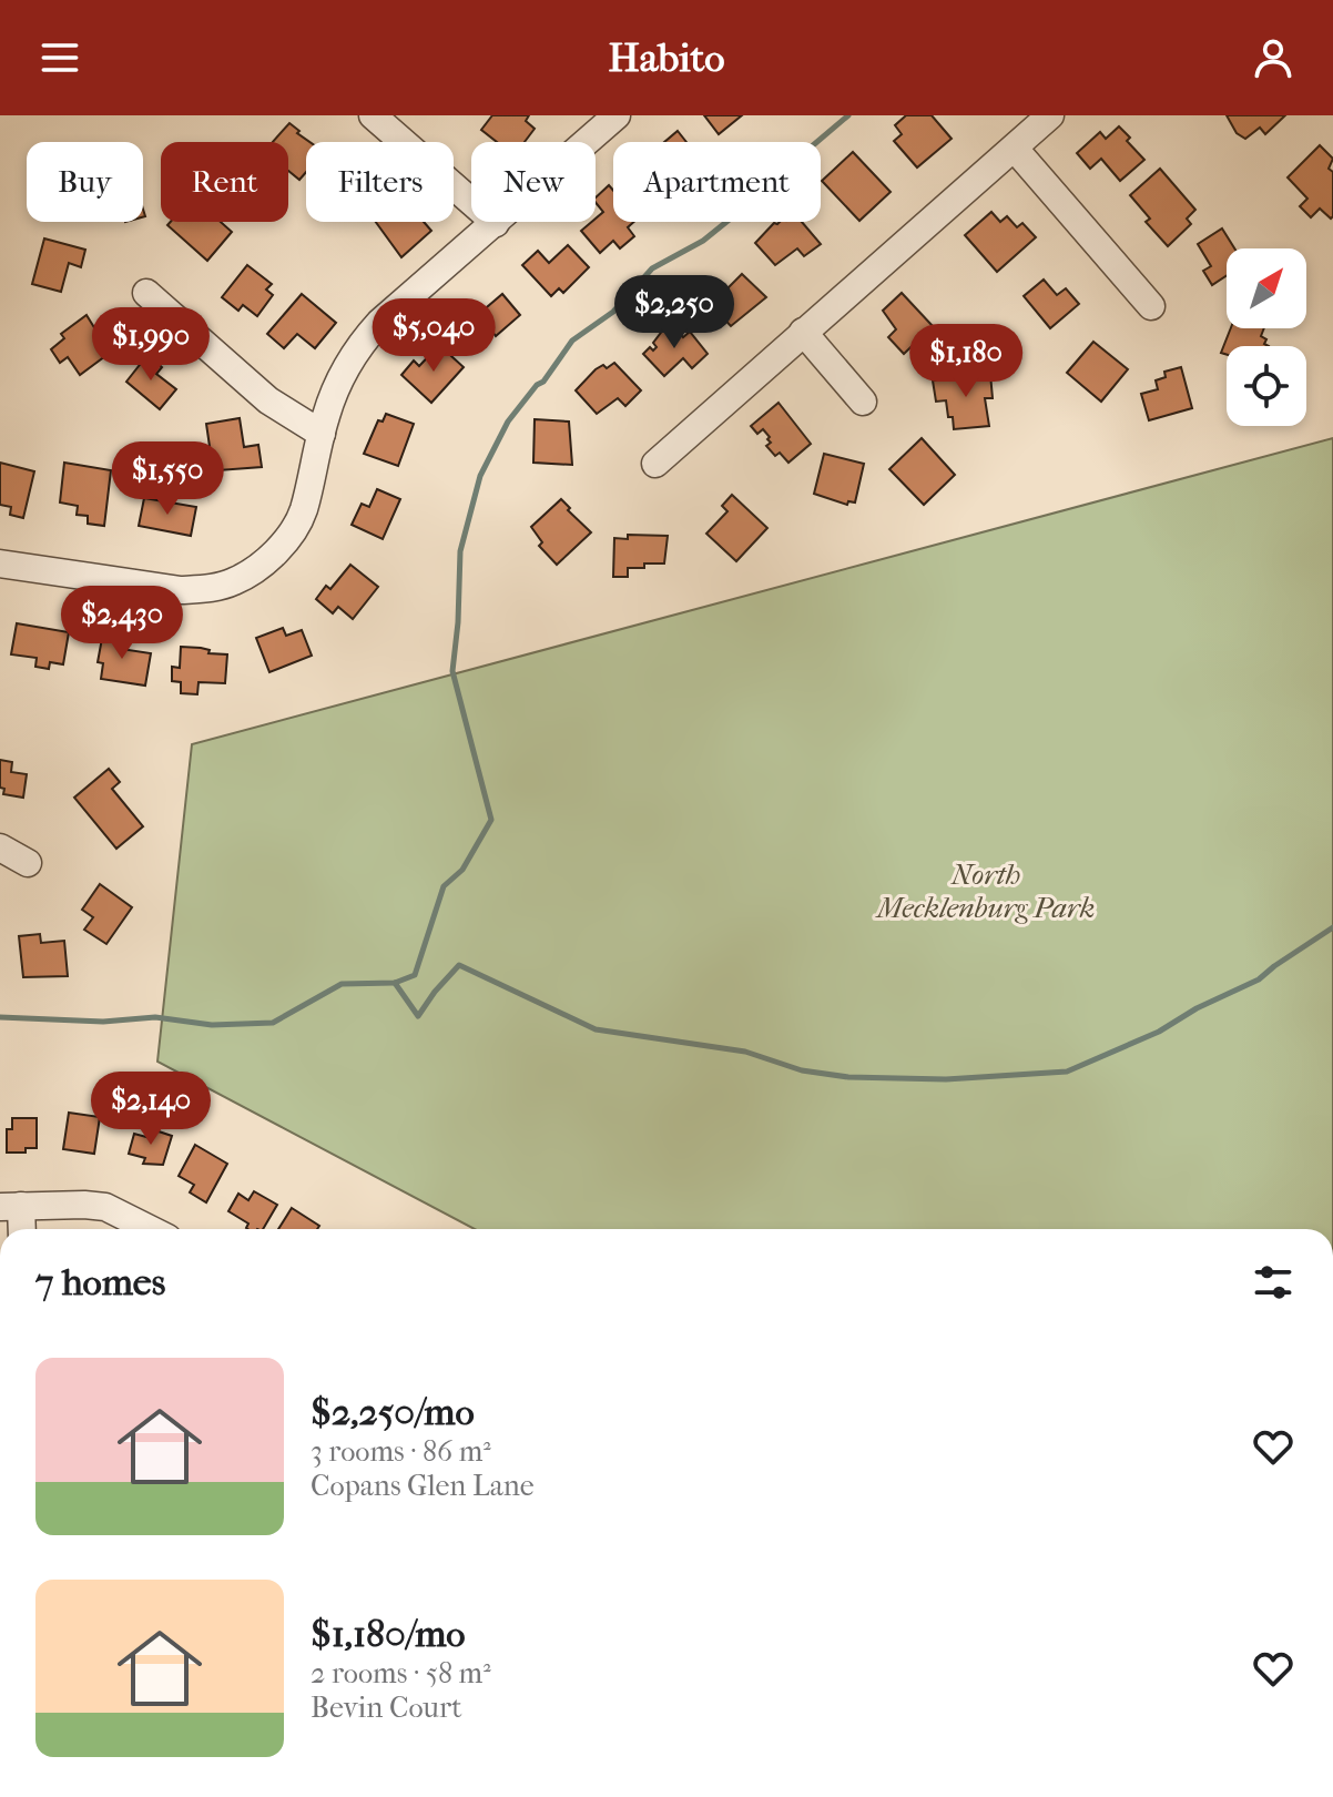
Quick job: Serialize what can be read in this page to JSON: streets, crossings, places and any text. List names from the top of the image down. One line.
{"parks":["North Mecklenburg Park"],"north":"top right","page":{"header":"Habito","chip":["Buy","Rent","Filters","New","Apartment"],"price":["$2,250","$5,040","$1,990","$1,180","$1,550","$2,430","$2,140"],"heading":"7 homes","list":[{"name":"$2,250/mo","note":"3 rooms · 86 m² · Copans Glen Lane"},{"name":"$1,180/mo","note":"2 rooms · 58 m² · Bevin Court"}]}}
